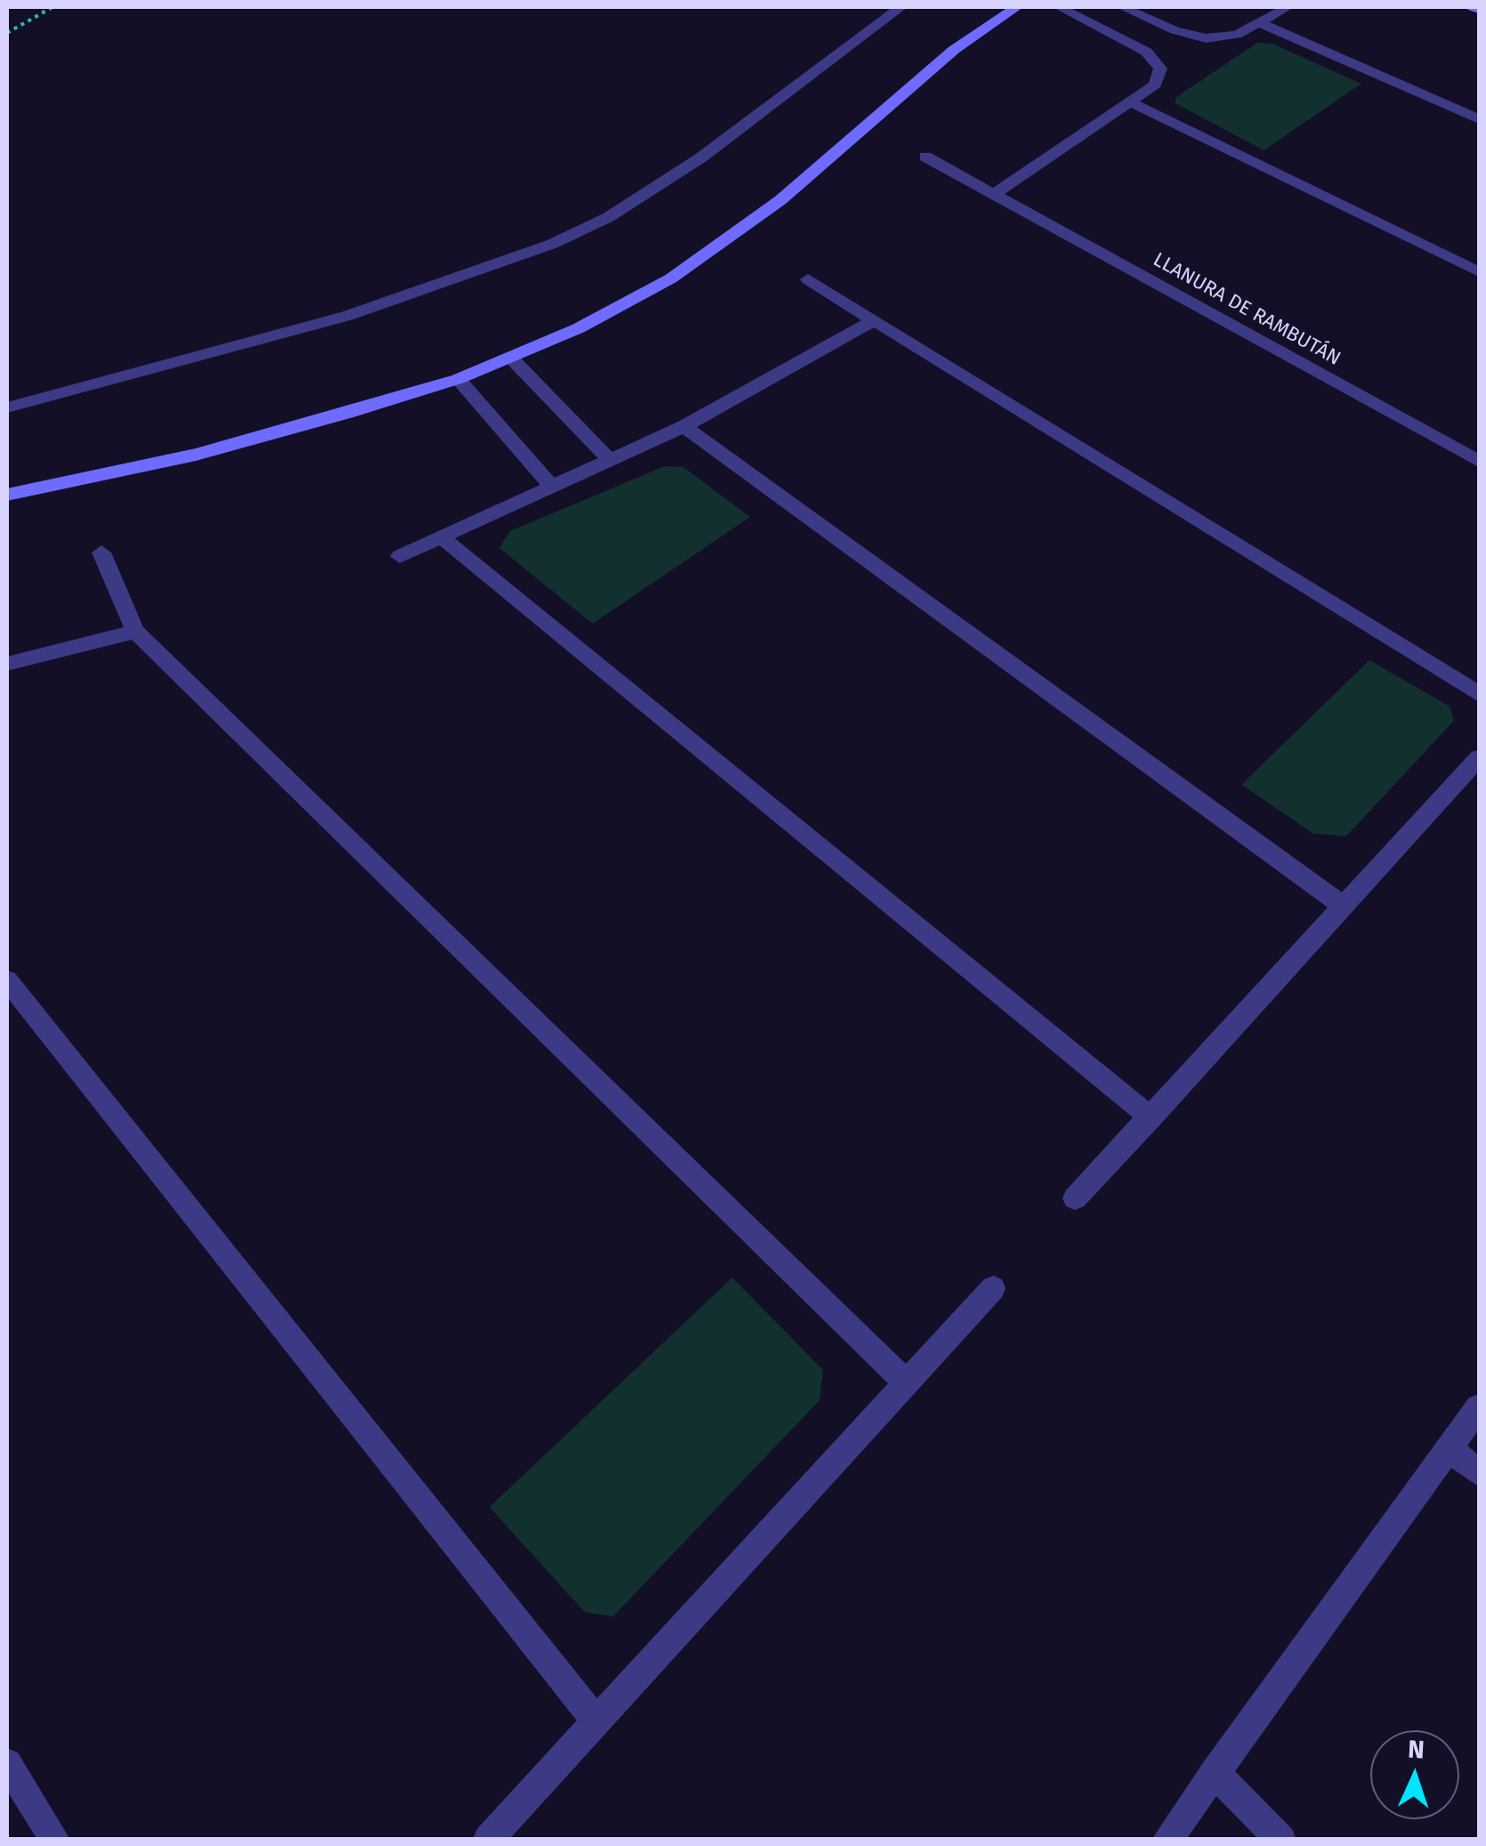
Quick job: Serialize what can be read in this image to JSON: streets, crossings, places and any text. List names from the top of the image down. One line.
{"streets":{"street":["LLANURA DE RAMBUTÁN"]},"north":"top"}
